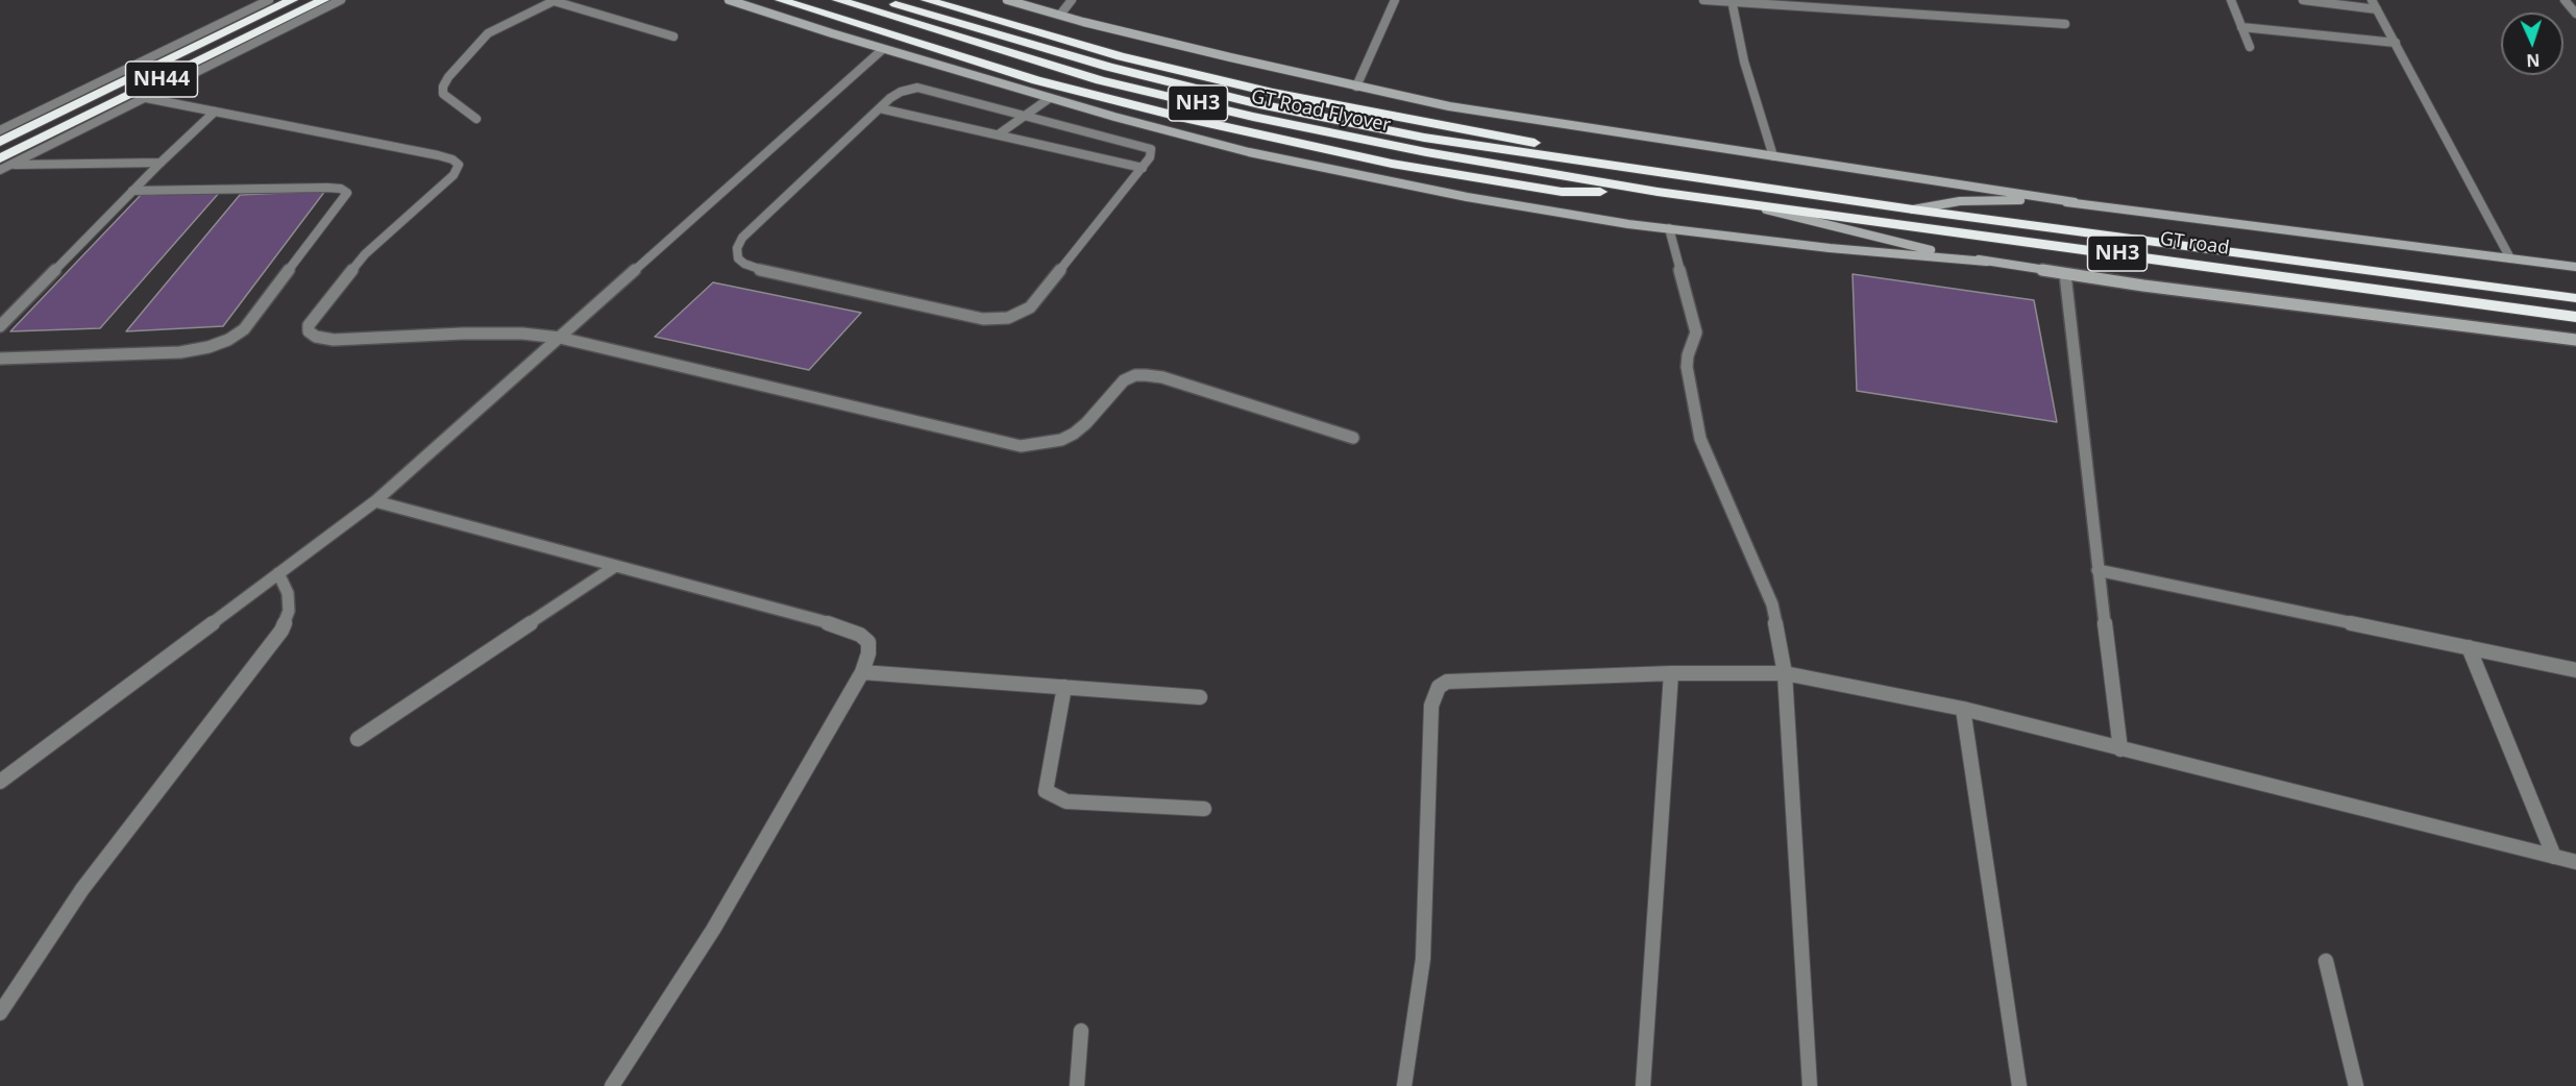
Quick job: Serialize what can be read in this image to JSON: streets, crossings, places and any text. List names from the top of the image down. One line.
{"streets":{"highway":["NH44","NH3","GT Road Flyover","GT road"]},"crossings":[["GT Road Flyover","GT road"]],"north":"bottom"}
